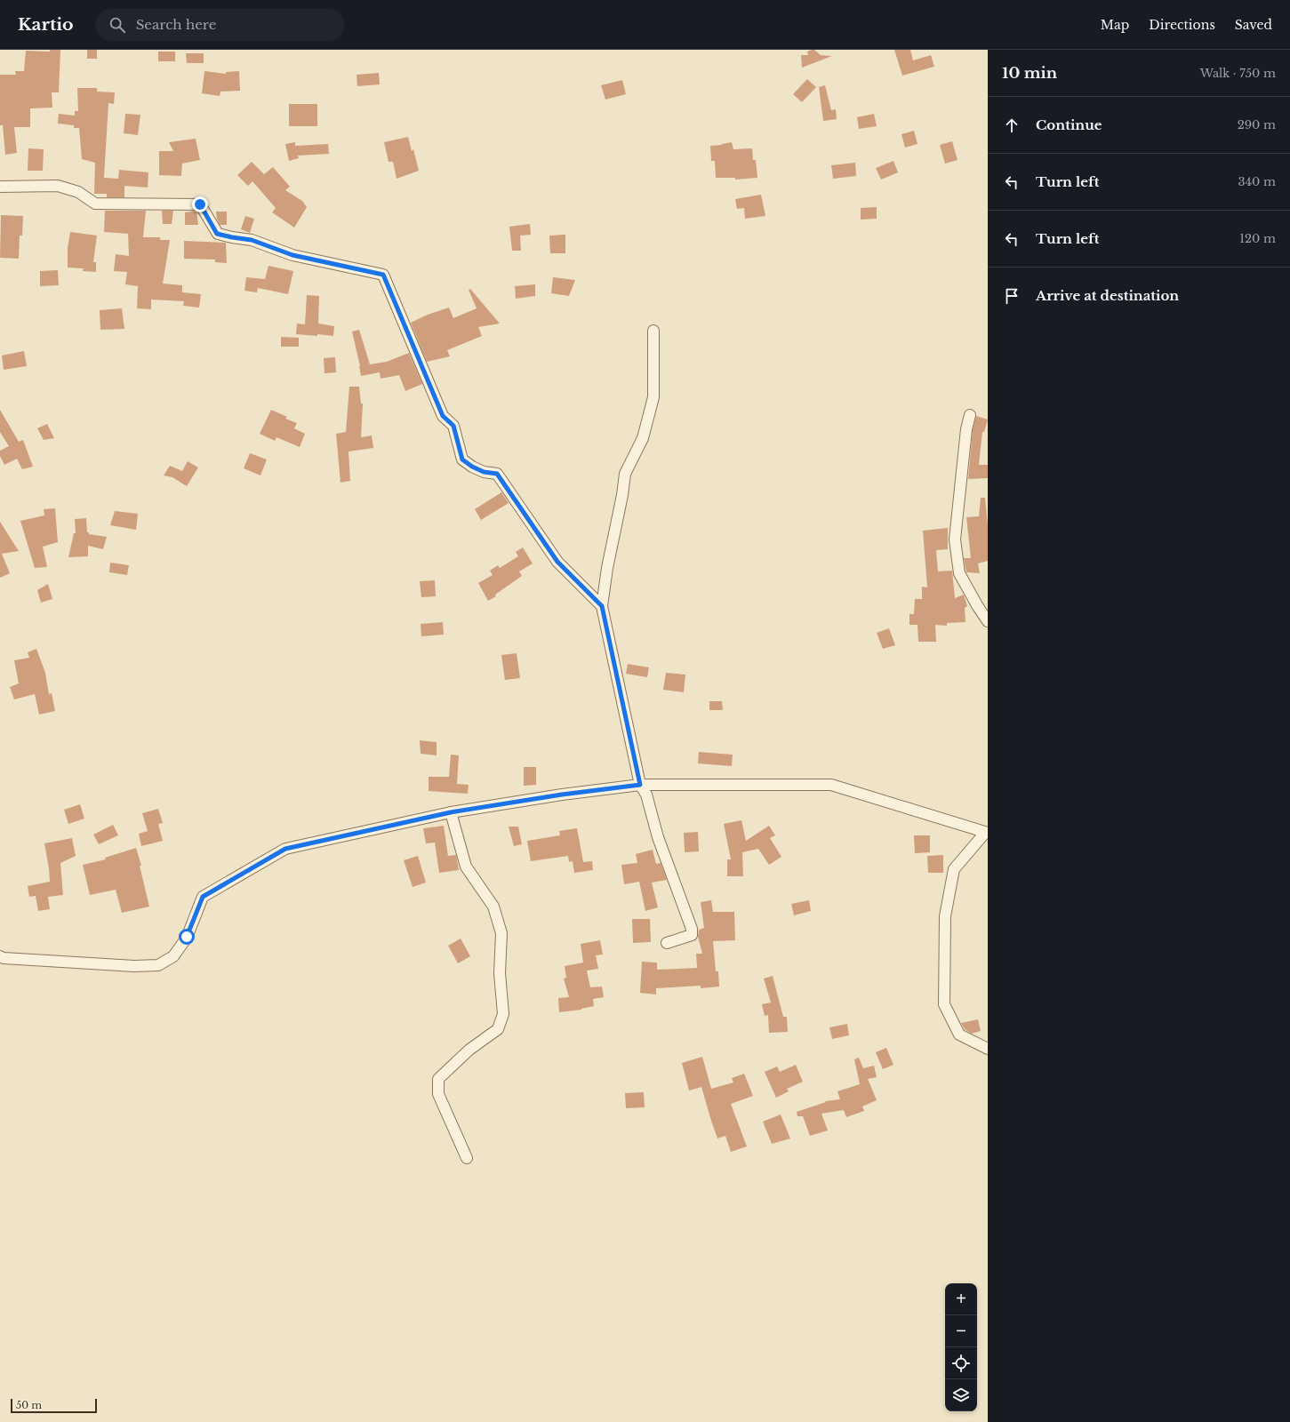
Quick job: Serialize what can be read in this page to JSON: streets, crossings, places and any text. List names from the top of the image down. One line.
{"scale_bar":"50 m","page":{"header":"Kartio","search":"Search here","nav":["Map","Directions","Saved"],"heading":["10 min","Walk · 750 m"],"list":[["Continue","290 m"],["Turn left","340 m"],["Turn left","120 m"],"Arrive at destination"],"map_buttons":["+","−"],"scale":"50 m"}}
